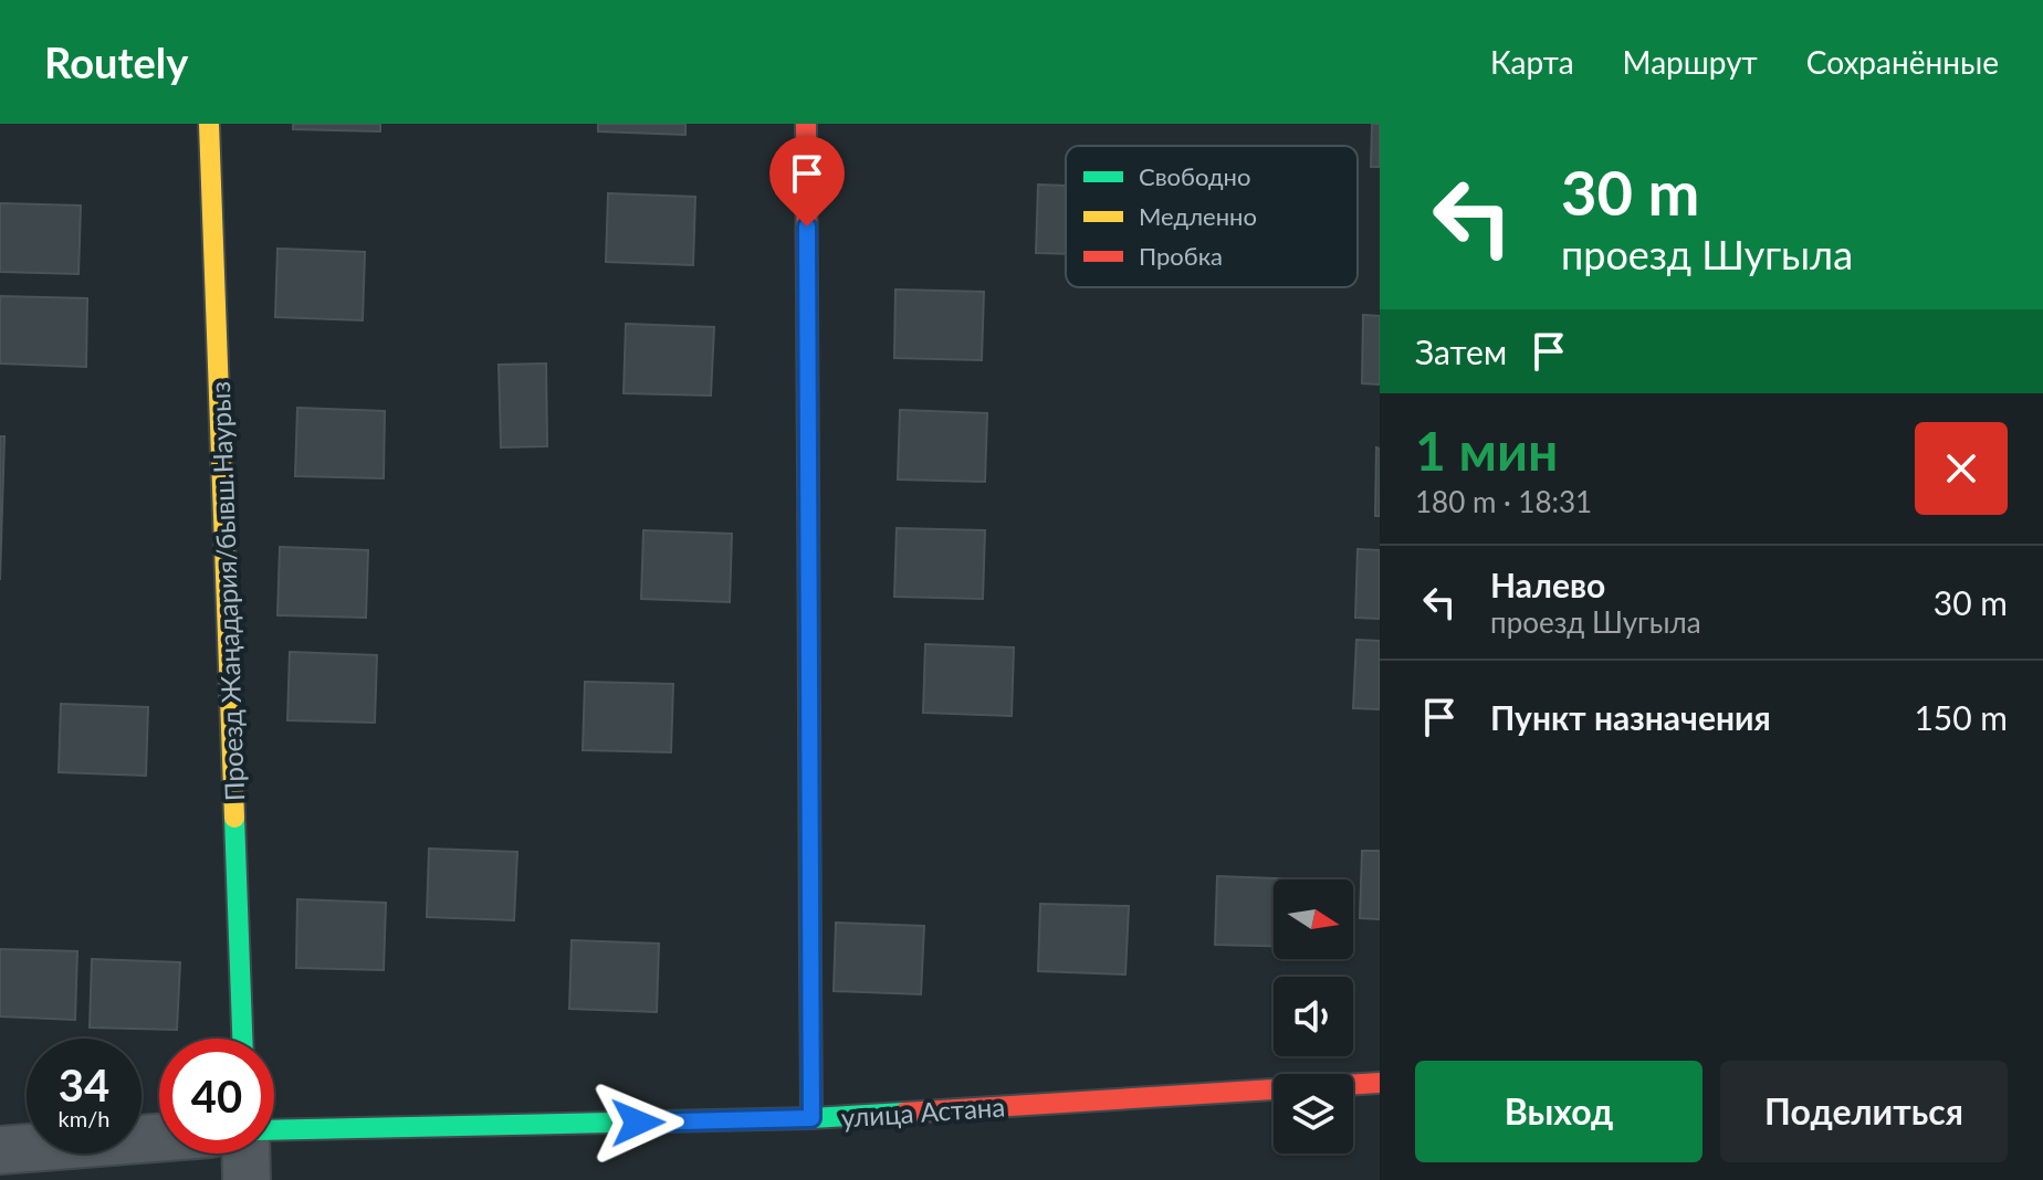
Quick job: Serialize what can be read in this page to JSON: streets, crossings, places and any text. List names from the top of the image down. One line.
{"streets":{"street":["Проезд Жаңадария/бывш.Наурыз","улица Астана"]},"legend":["Свободно","Медленно","Пробка"],"north":"right","page":{"header":"Routely","nav":["Карта","Маршрут","Сохранённые"],"turn":["30 m","проезд Шугыла"],"then":"Затем","heading":["1 мин","180 m · 18:31"],"list":[{"name":"Налево","note":"проезд Шугыла","value":"30 m"},{"name":"Пункт назначения","value":"150 m"}],"speed":"34 km/h","limit":"40","buttons":["Выход","Поделиться"]}}
